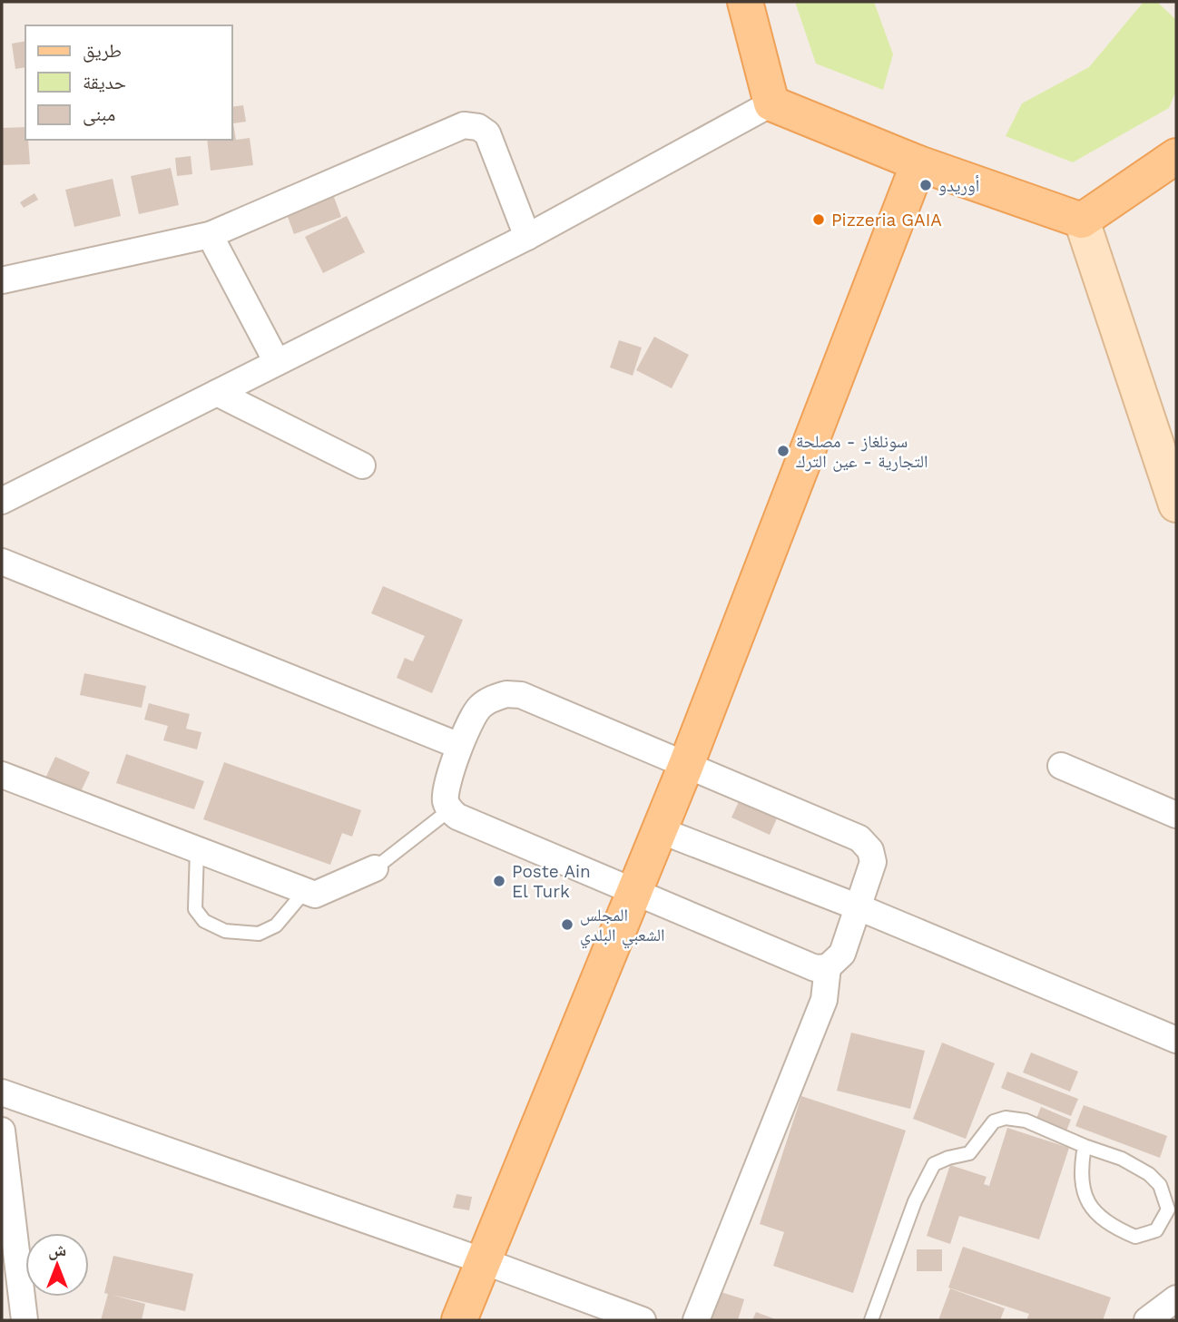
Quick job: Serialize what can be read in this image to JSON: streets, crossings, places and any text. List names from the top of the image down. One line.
{"places":["أوريدو","Pizzeria GAIA","سونلغاز - مصلحة التجارية - عين الترك","Poste Ain El Turk","المجلس الشعبي البلدي"],"legend":["طريق","حديقة","مبنى"],"north":"top"}
